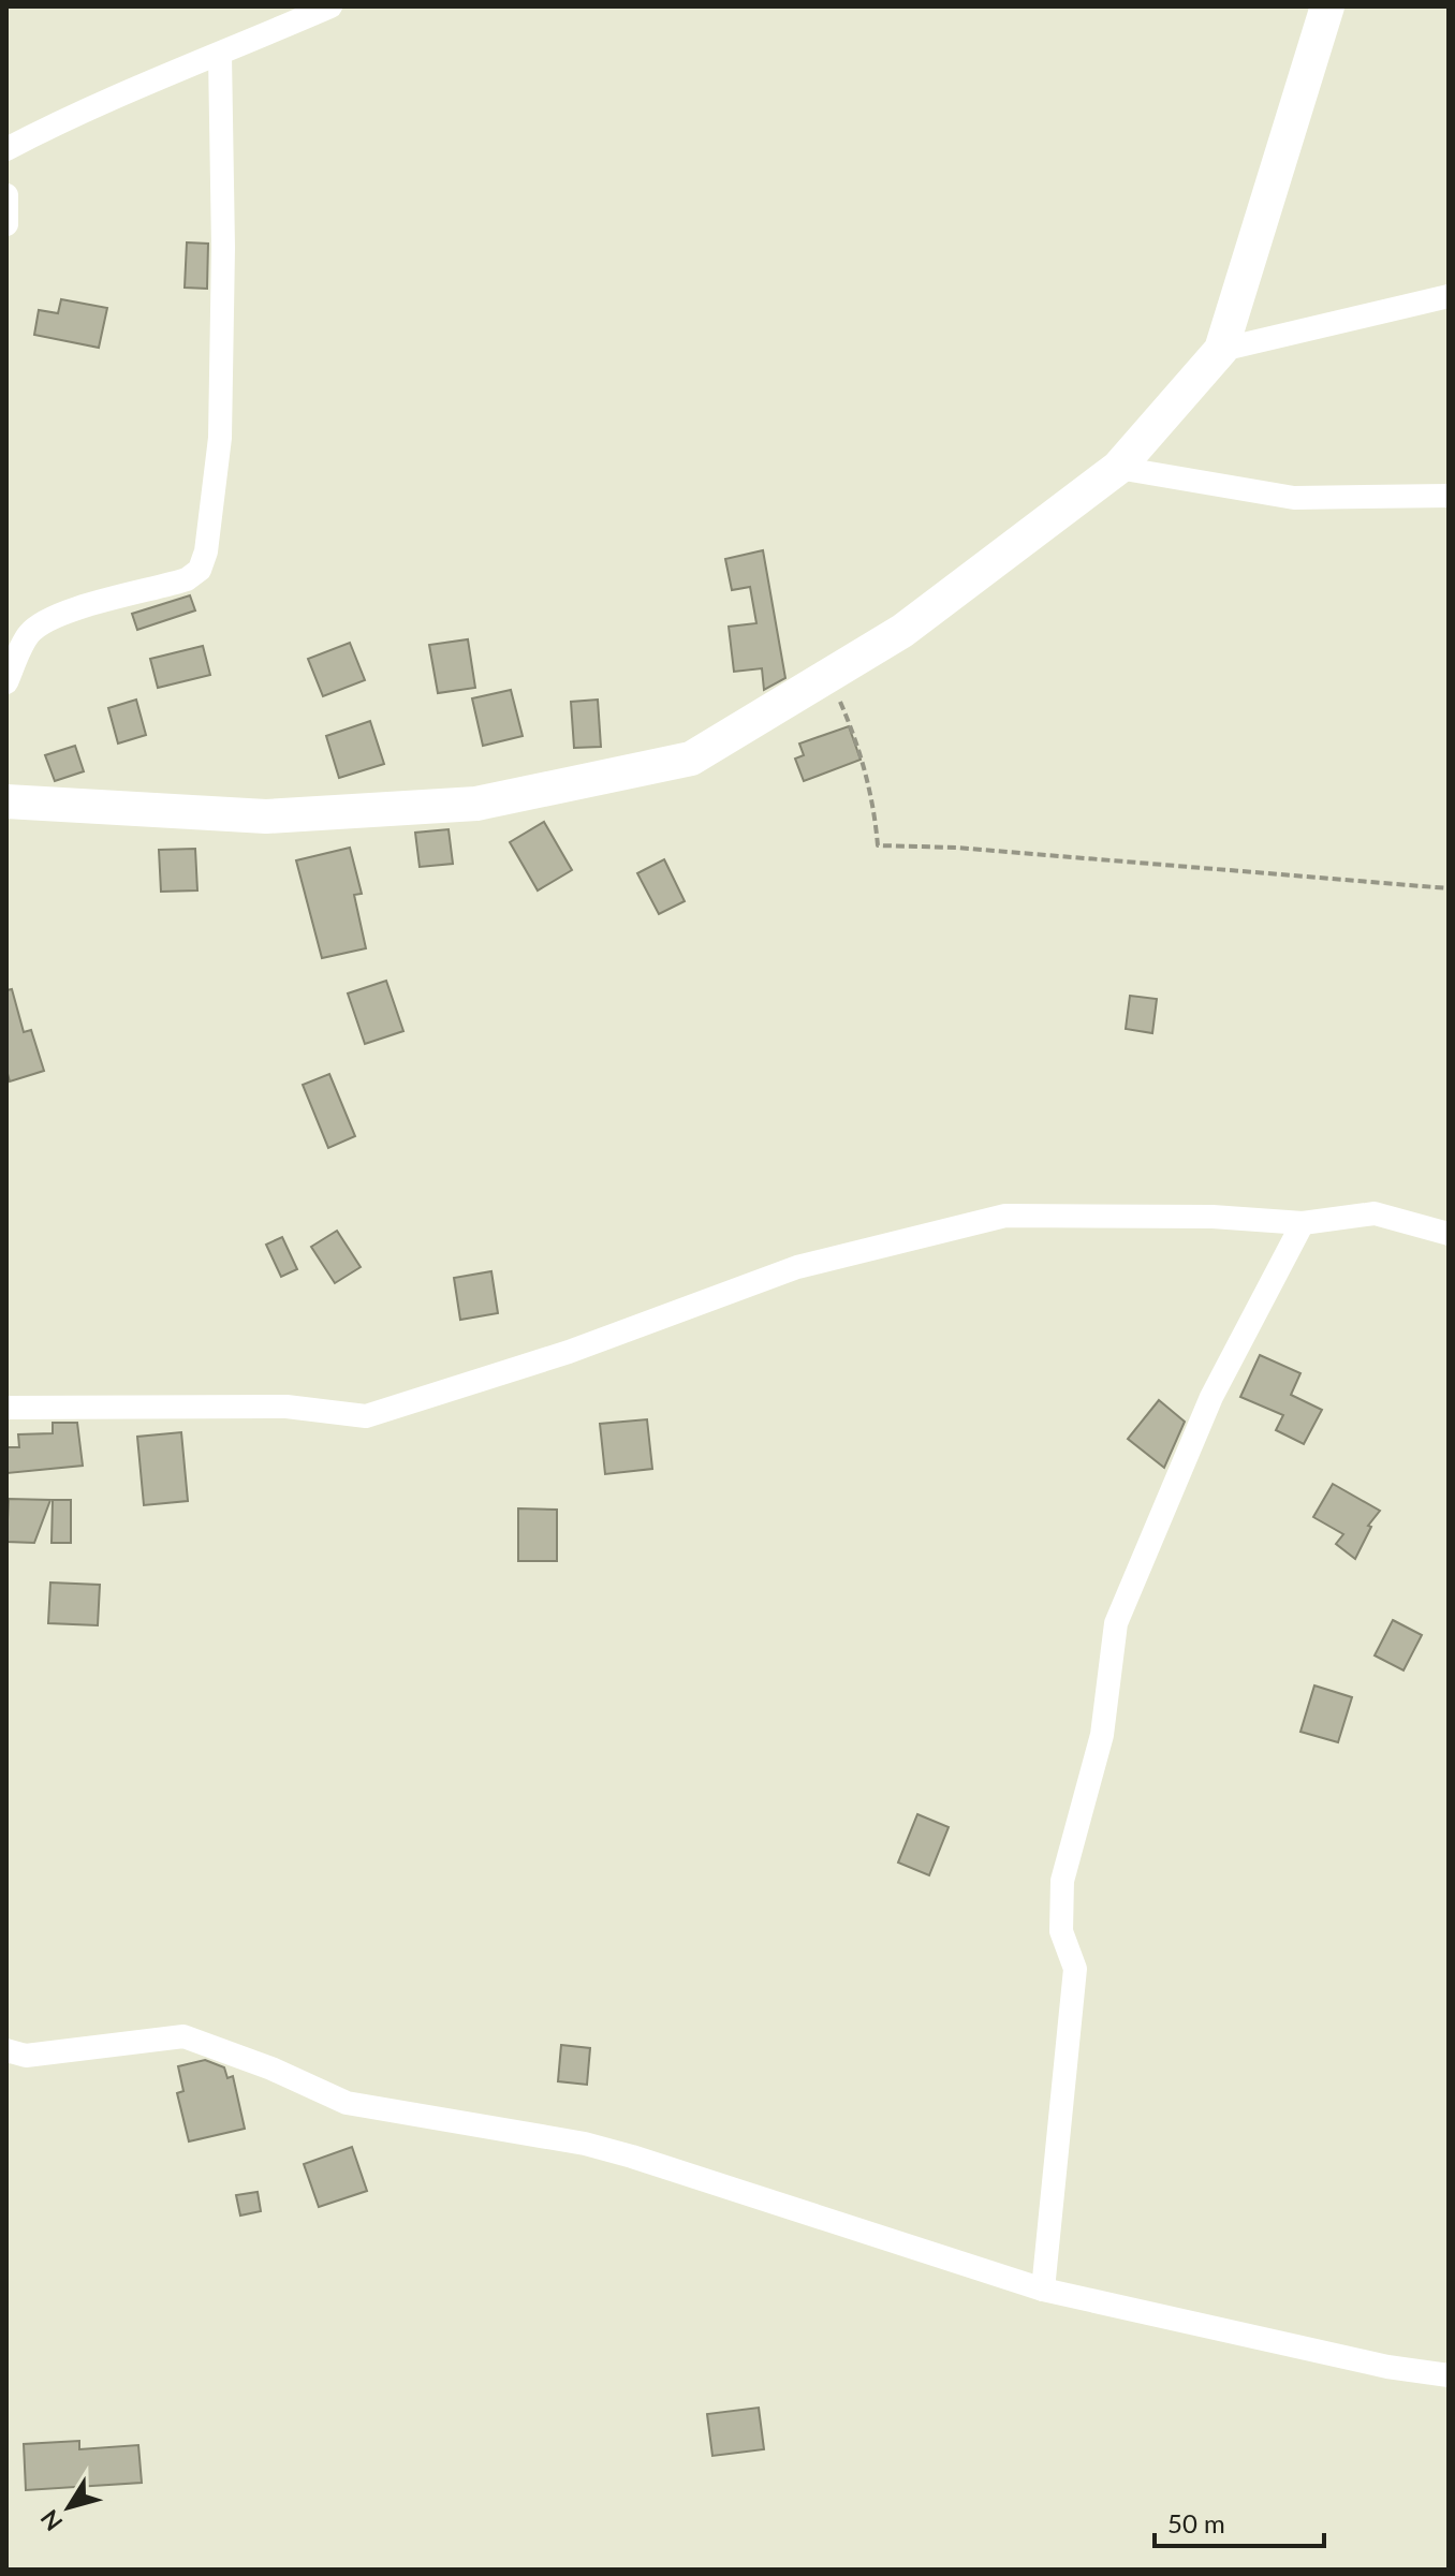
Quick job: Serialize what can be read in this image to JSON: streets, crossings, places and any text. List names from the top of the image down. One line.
{"scale_bar":"50 m","north":"bottom left"}
